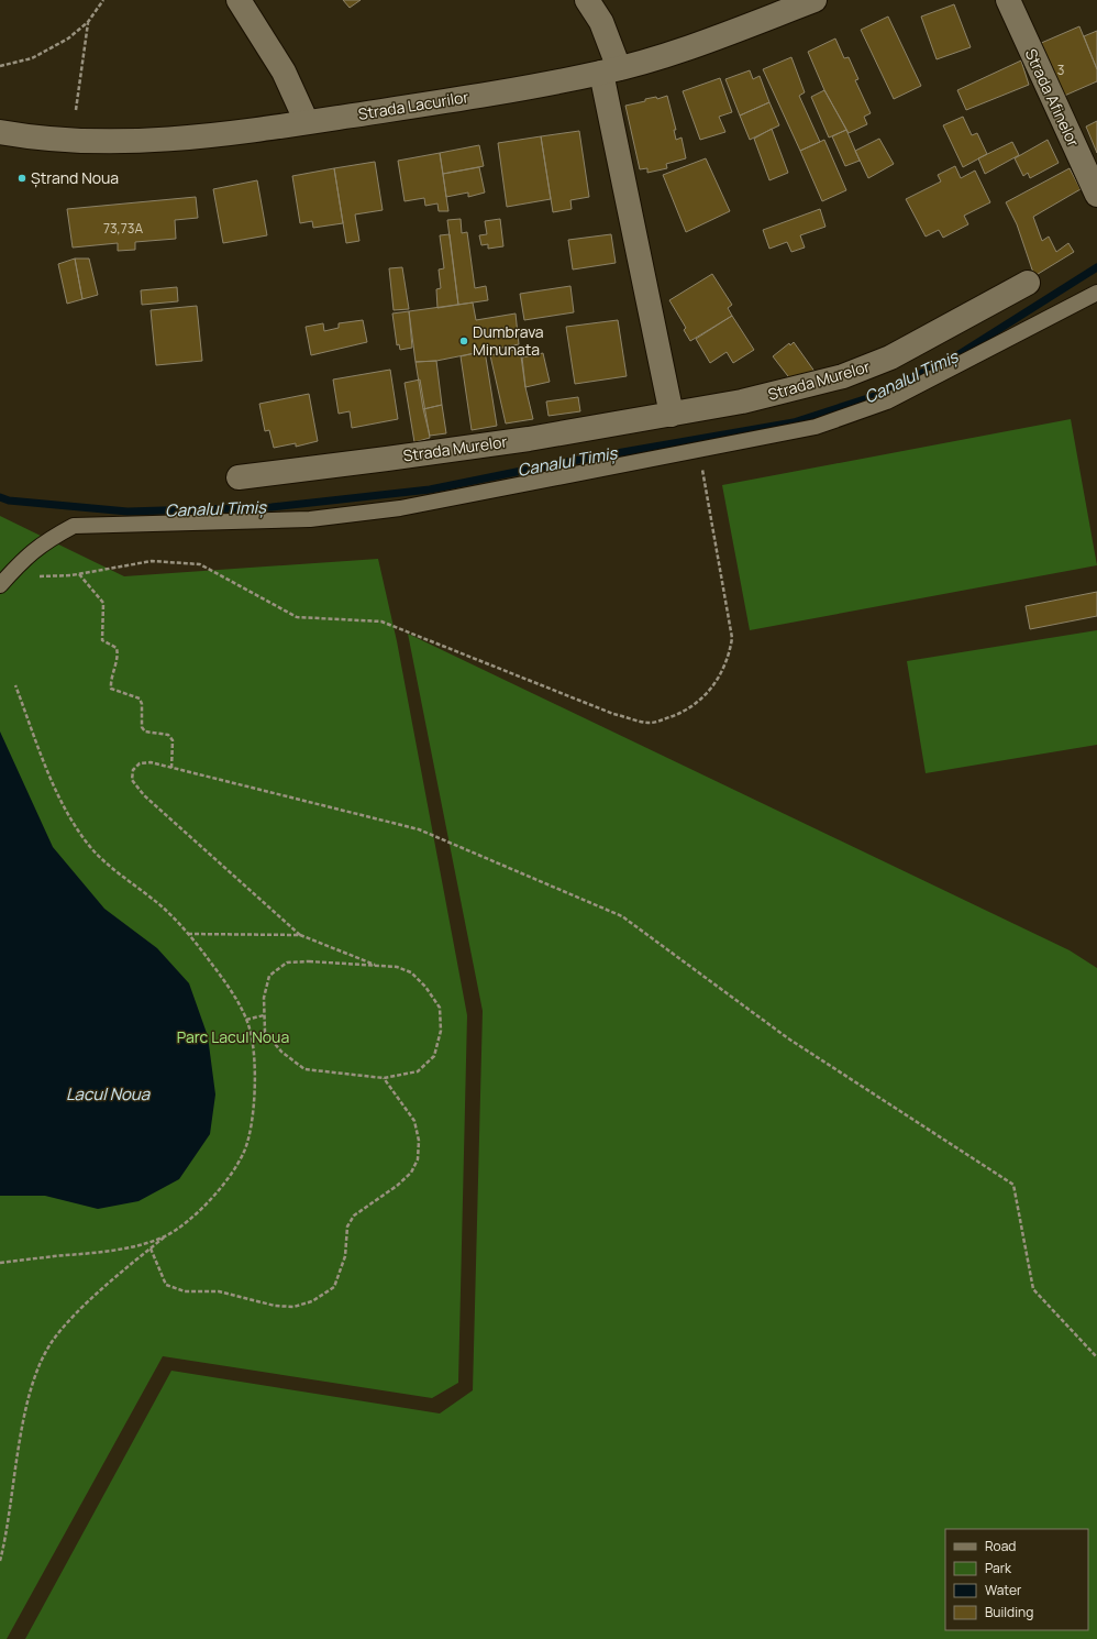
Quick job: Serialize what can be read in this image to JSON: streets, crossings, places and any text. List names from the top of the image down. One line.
{"streets":{"street":["Strada Afinelor","Strada Lacurilor","Strada Murelor"]},"water":["Canalul Timiș","Lacul Noua"],"parks":["Parc Lacul Noua"],"places":["Ștrand Noua","Dumbrava Minunata"],"house_numbers":["3","73,73A"],"legend":["Road","Park","Water","Building"]}
